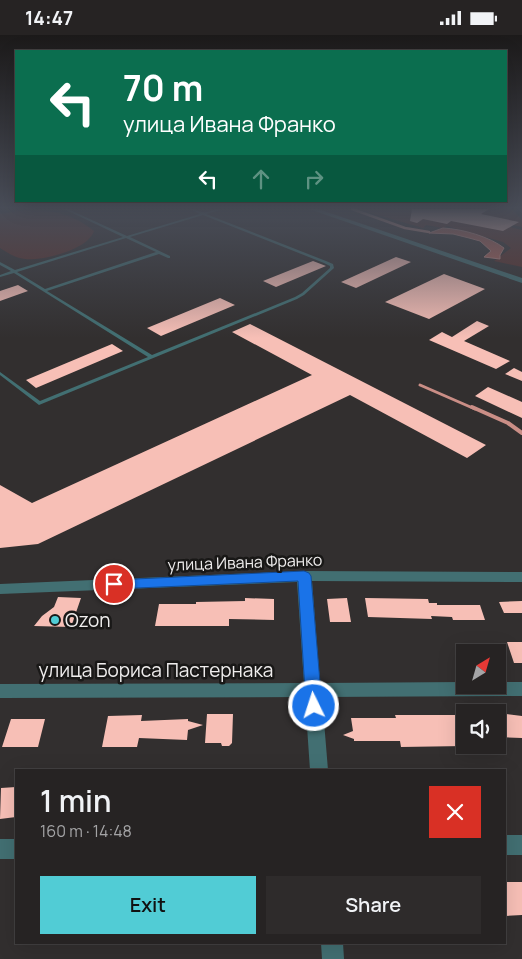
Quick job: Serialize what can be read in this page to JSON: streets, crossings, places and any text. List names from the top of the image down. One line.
{"streets":{"street":["улица Ивана Франко","улица Бориса Пастернака"]},"places":["Ozon"],"north":"top right","page":{"status":"14:47","turn":["70 m","улица Ивана Франко"],"heading":["1 min","160 m · 14:48"],"buttons":["Exit","Share"]}}
